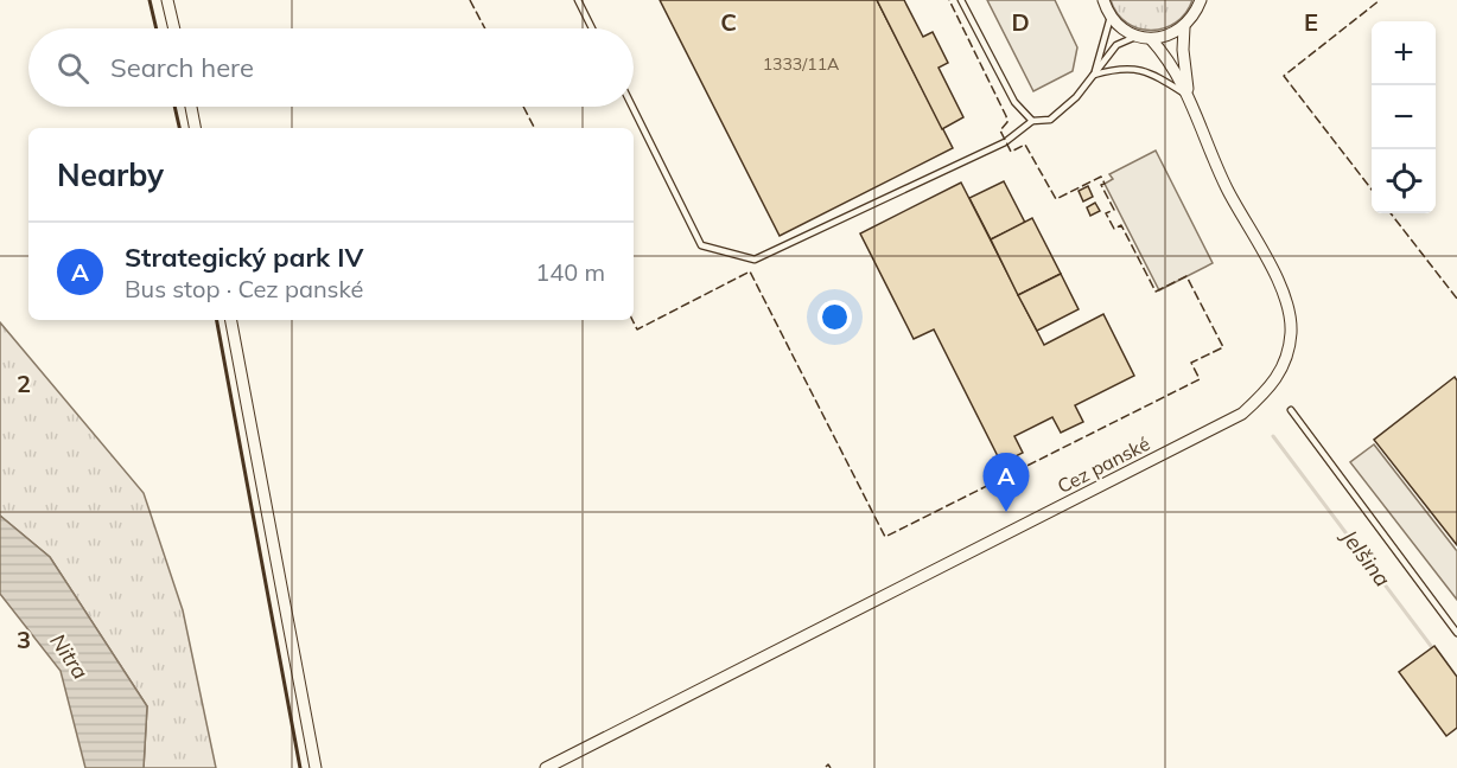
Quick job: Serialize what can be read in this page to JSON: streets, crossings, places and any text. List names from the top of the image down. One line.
{"streets":{"street":["Cez panské"]},"water":["Jelšina","Nitra"],"house_numbers":["1333/11A"],"page":{"map_buttons":["+","−"],"search":"Search here","heading":"Nearby","list":[{"mark":"A","name":"Strategický park IV","note":"Bus stop · Cez panské","value":"140 m"}],"pins":"A"},"grid":{"columns":["C","D","E"],"rows":["2","3"]}}
